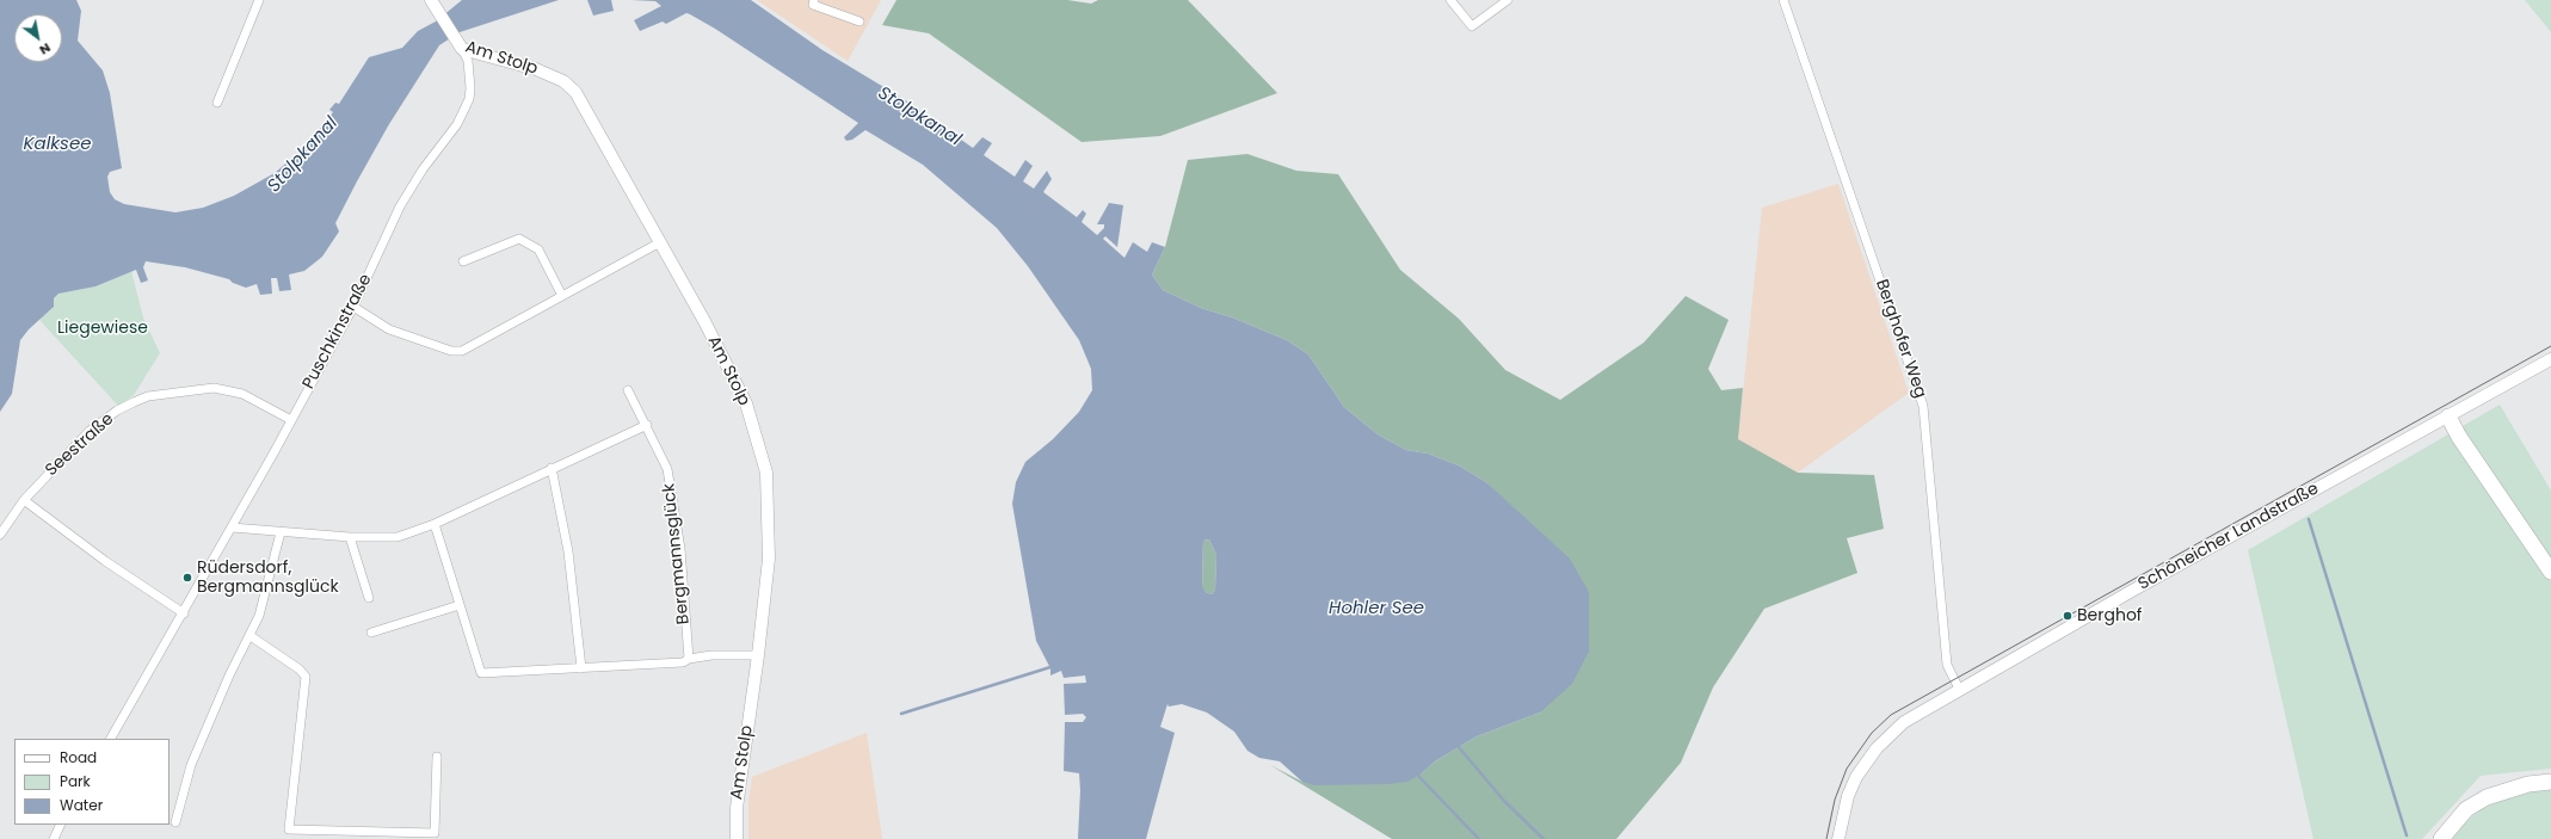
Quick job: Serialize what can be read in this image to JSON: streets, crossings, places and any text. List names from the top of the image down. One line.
{"streets":{"main road":["Am Stolp","Schöneicher Landstraße"],"street":["Puschkinstraße","Berghofer Weg","Seestraße","Bergmannsglück"]},"crossings":[["Am Stolp","Puschkinstraße"],["Puschkinstraße","Seestraße"],["Berghofer Weg","Schöneicher Landstraße"]],"water":["Stolpkanal","Kalksee","Hohler See"],"parks":["Liegewiese"],"places":["Rüdersdorf, Bergmannsglück","Berghof"],"legend":["Road","Park","Water"],"north":"bottom right"}
